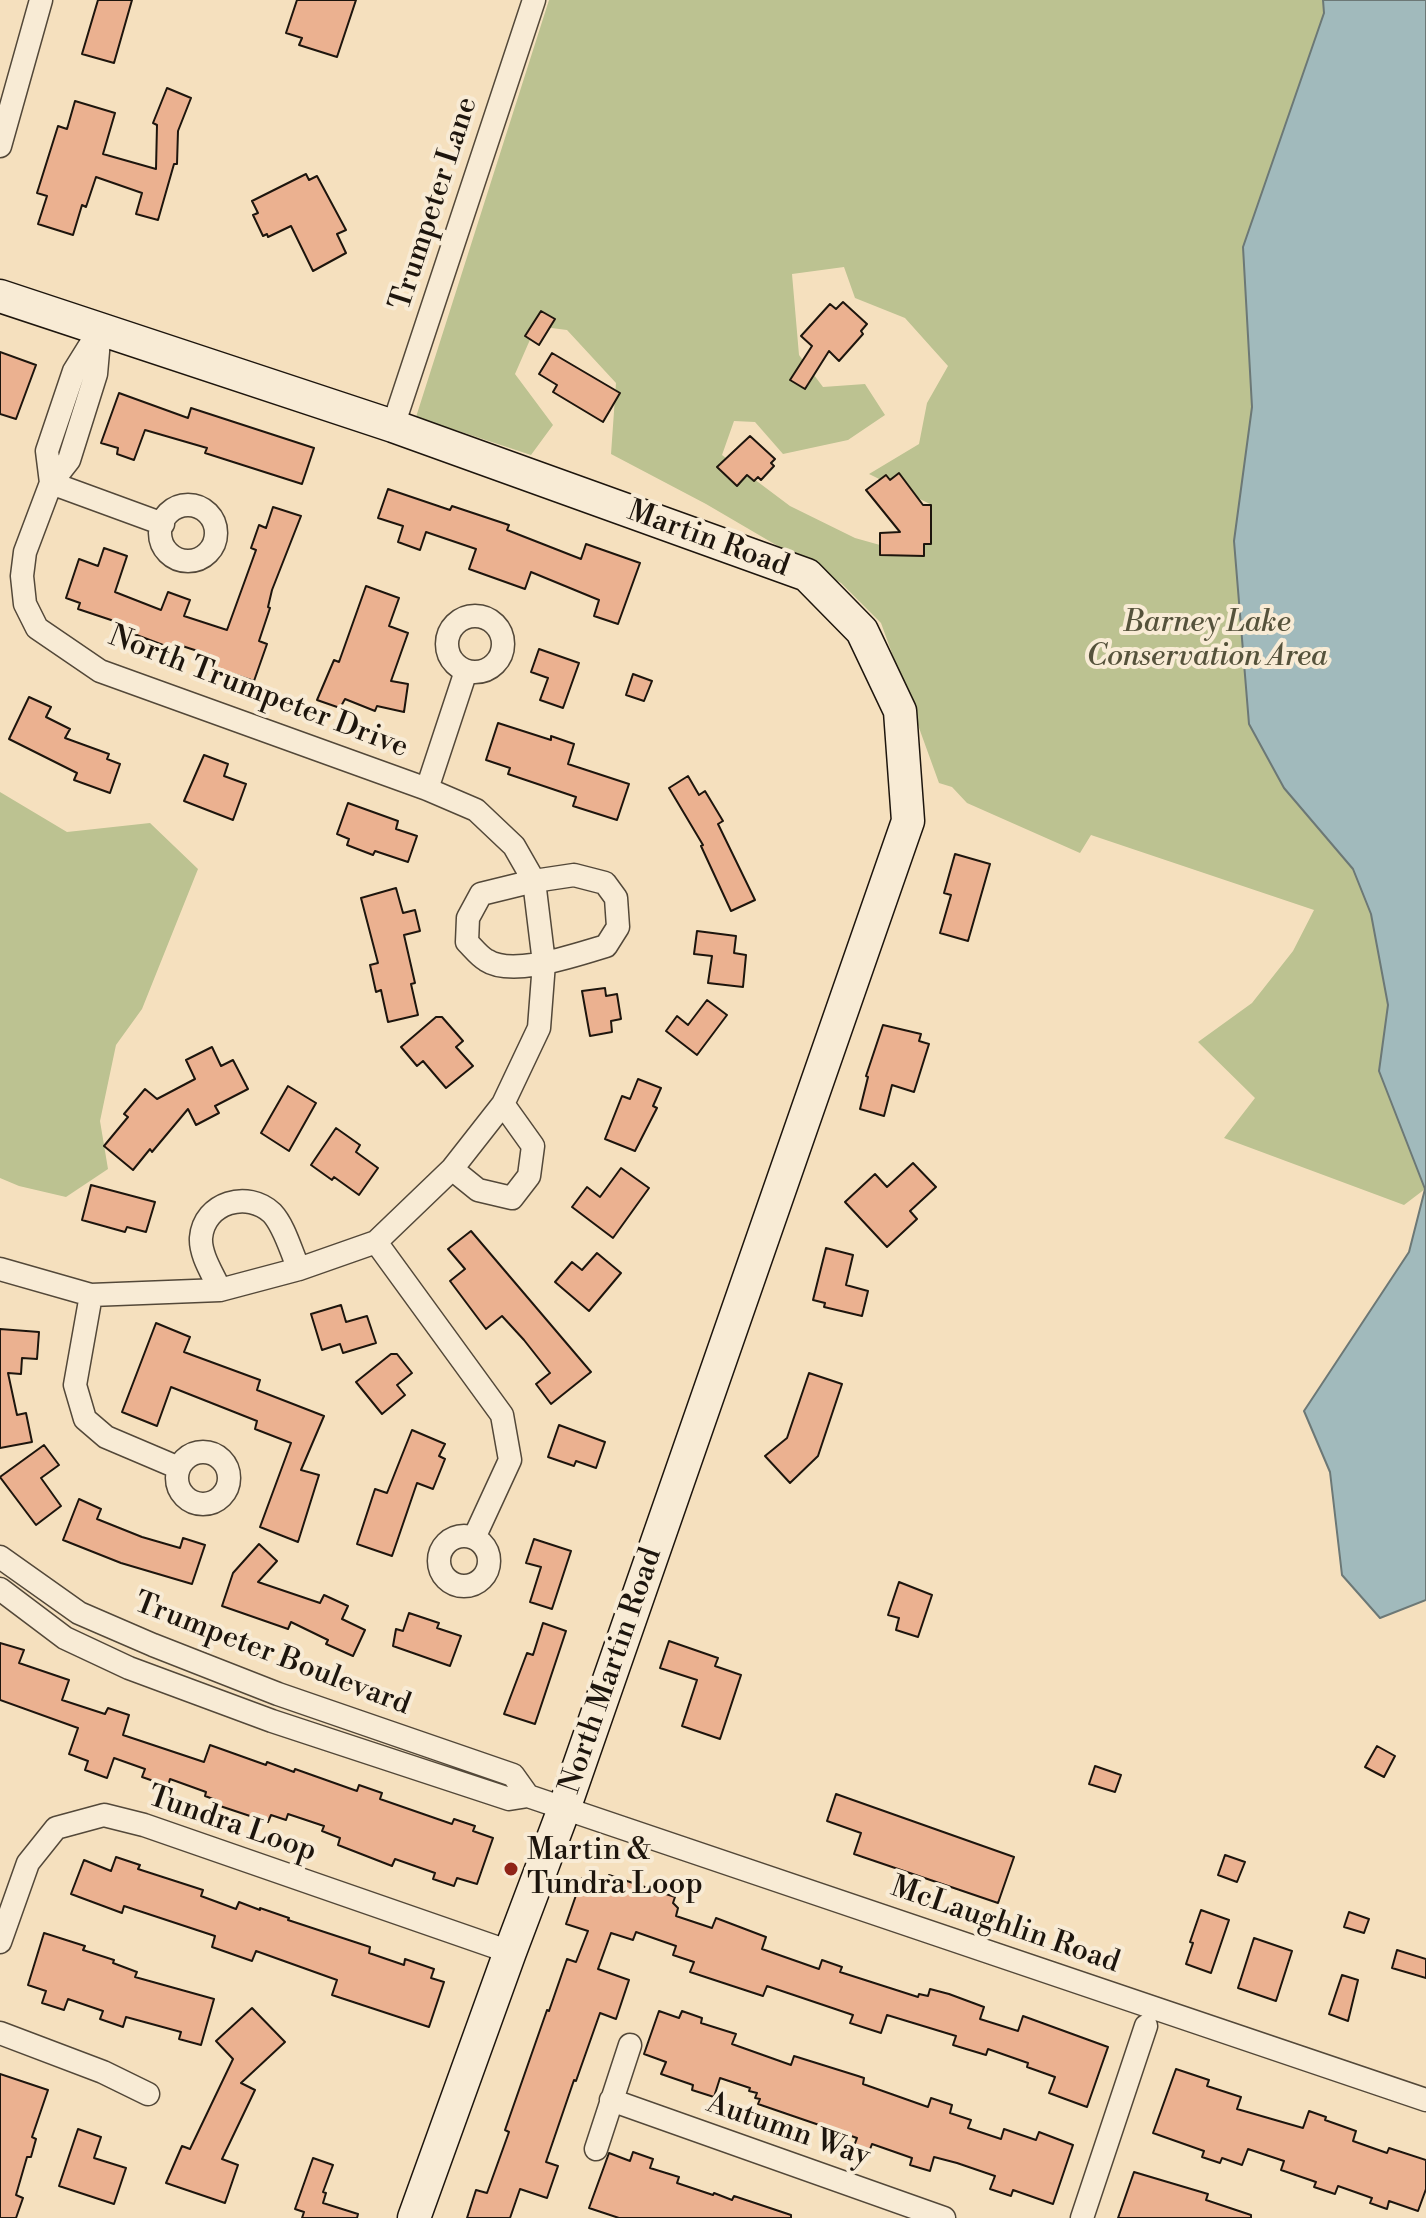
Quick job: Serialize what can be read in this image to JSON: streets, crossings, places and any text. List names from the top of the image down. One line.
{"streets":{"street":["Trumpeter Lane","Martin Road","North Trumpeter Drive","Trumpeter Boulevard","North Martin Road","Tundra Loop","McLaughlin Road","Autumn Way"]},"crossings":[["Trumpeter Lane","Martin Road"],["Martin Road","North Trumpeter Drive"],["Martin Road","North Martin Road"],["Trumpeter Boulevard","North Martin Road"],["Trumpeter Boulevard","McLaughlin Road"],["North Martin Road","Tundra Loop"],["North Martin Road","McLaughlin Road"]],"parks":["Barney Lake Conservation Area"],"places":["Martin & Tundra Loop"]}
